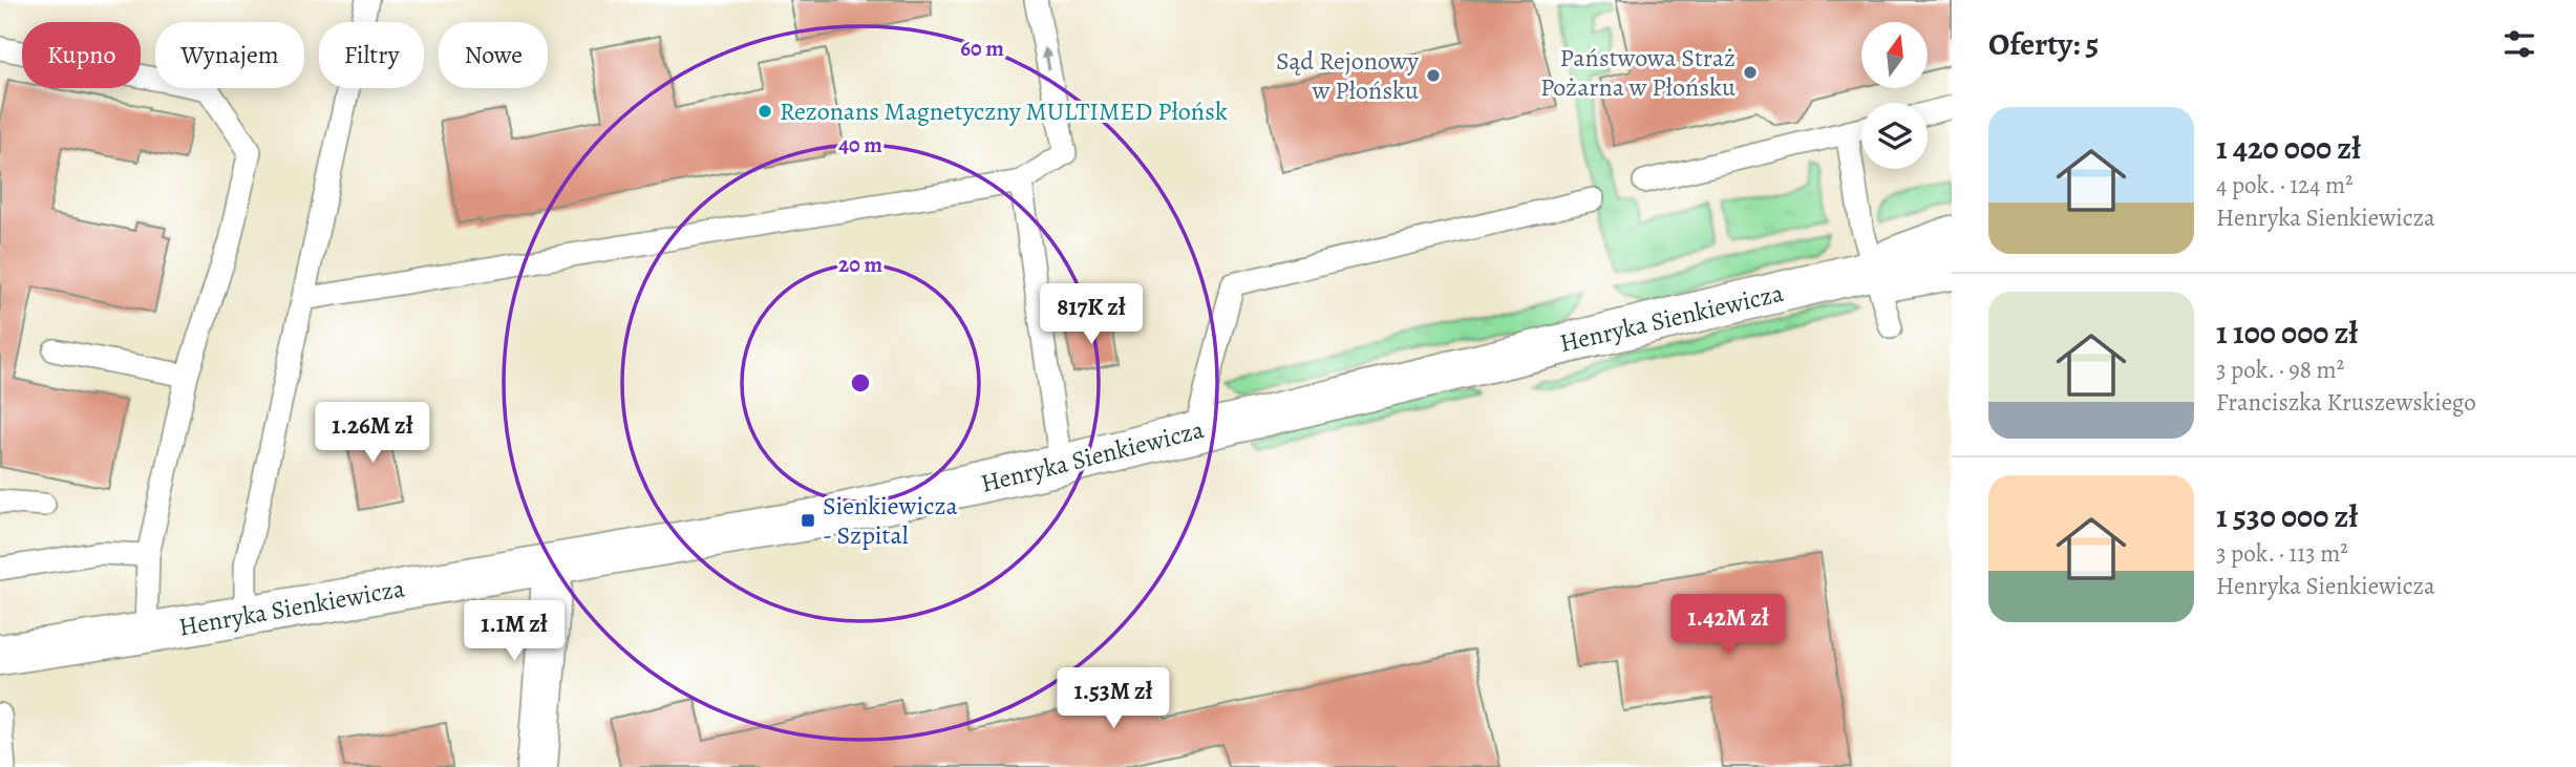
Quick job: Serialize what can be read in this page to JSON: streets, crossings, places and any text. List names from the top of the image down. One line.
{"streets":{"street":["Henryka Sienkiewicza"]},"places":{"other":["Państwowa Straż Pożarna w Płońsku","Sąd Rejonowy w Płońsku","Rezonans Magnetyczny MULTIMED Płońsk"],"transit":["Sienkiewicza - Szpital"]},"north":"top","page":{"heading":"Oferty: 5","chip":["Kupno","Wynajem","Filtry","Nowe"],"list":[{"name":"1 420 000 zł","note":"4 pok. · 124 m² · Henryka Sienkiewicza"},{"name":"1 100 000 zł","note":"3 pok. · 98 m² · Franciszka Kruszewskiego"},{"name":"1 530 000 zł","note":"3 pok. · 113 m² · Henryka Sienkiewicza"}],"price":["817K zł","1.26M zł","1.42M zł","1.1M zł","1.53M zł"]},"rings":["60 m","40 m","20 m"]}
